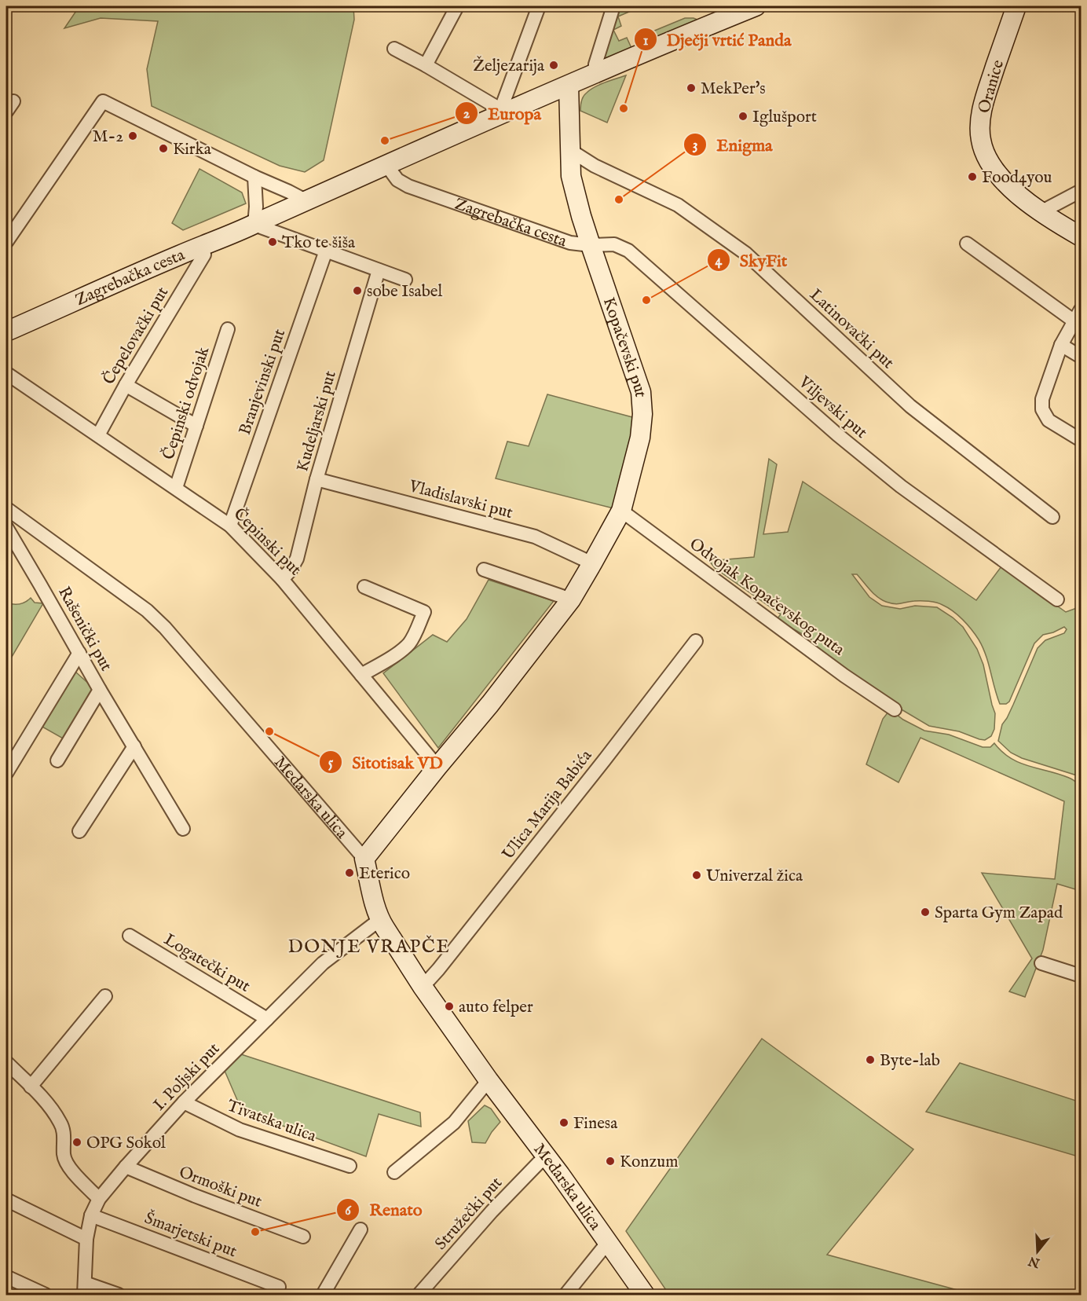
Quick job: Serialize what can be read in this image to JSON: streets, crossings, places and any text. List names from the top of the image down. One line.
{"streets":{"street":["Oranice","Zagrebačka cesta","Latinovački put","Čepelovački put","Kopačevski put","Branjevinski put","Čepinski odvojak","Viljevski put","Kudeljarski put","Vladislavski put","Čepinski put","Odvojak Kopačevskog puta","Rašenički put","Medarska ulica","Ulica Marija Babića","Logatečki put","I. Poljski put","Tivatska ulica","Ormoški put","Stružečki put","Šmarjetski put"]},"crossings":[["Zagrebačka cesta","Kopačevski put"],["Zagrebačka cesta","Viljevski put"],["Latinovački put","Kopačevski put"],["Čepelovački put","Čepinski put"],["Kopačevski put","Viljevski put"],["Kopačevski put","Vladislavski put"],["Kopačevski put","Čepinski put"],["Kopačevski put","Odvojak Kopačevskog puta"],["Kopačevski put","Medarska ulica"],["Branjevinski put","Čepinski put"],["Čepinski odvojak","Čepinski put"],["Kudeljarski put","Vladislavski put"],["Kudeljarski put","Čepinski put"],["Medarska ulica","Ulica Marija Babića"],["Medarska ulica","I. Poljski put"],["Medarska ulica","Stružečki put"],["Logatečki put","I. Poljski put"],["I. Poljski put","Tivatska ulica"],["I. Poljski put","Ormoški put"],["I. Poljski put","Šmarjetski put"]],"districts":["DONJE VRAPČE"],"places":["Željezarija","MekPer's","Dječji vrtić Panda","Iglušport","M-2","Europa","Kirka","Food4you","Enigma","Tko te šiša","sobe Isabel","SkyFit","Sitotisak VD","Eterico","Univerzal žica","Sparta Gym Zapad","auto felper","Byte-lab","Finesa","OPG Sokol","Konzum","Renato"],"north":"bottom"}
